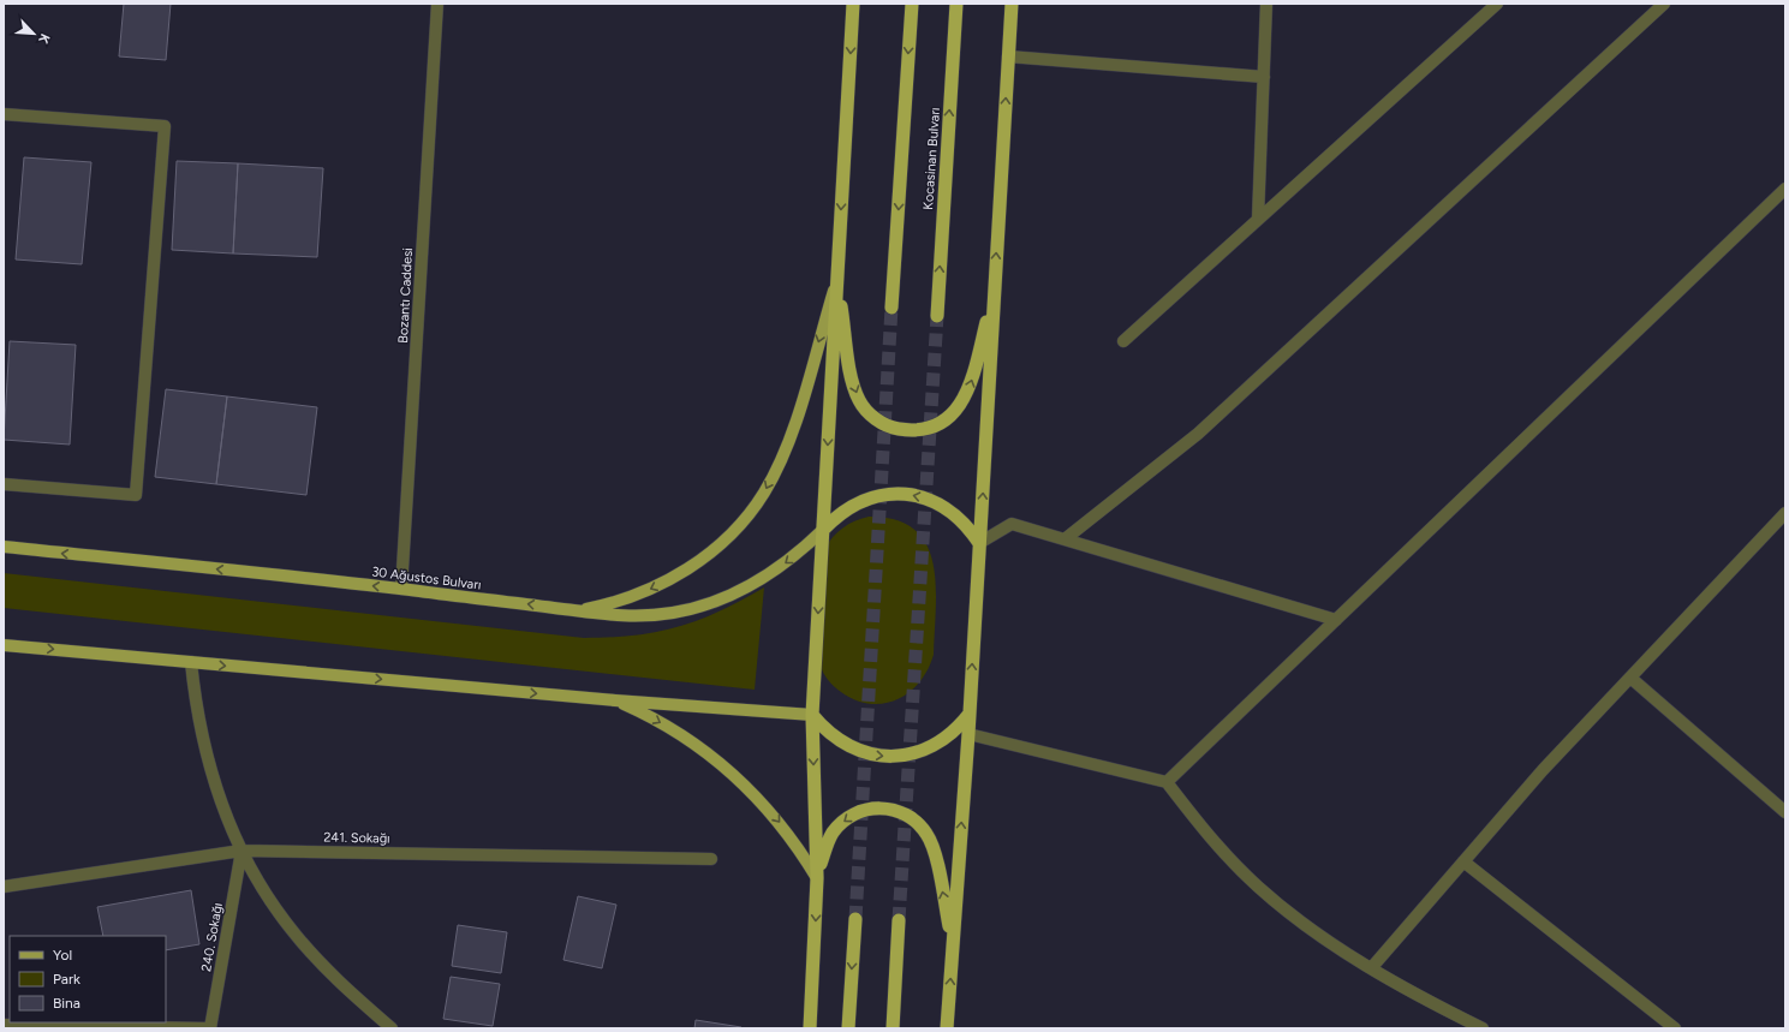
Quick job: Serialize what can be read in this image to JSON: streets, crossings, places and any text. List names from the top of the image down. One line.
{"streets":{"highway":["Kocasinan Bulvarı"],"main road":["30 Ağustos Bulvarı"],"street":["Bozantı Caddesi","241. Sokağı","240. Sokağı"]},"crossings":[["Bozantı Caddesi","30 Ağustos Bulvarı"],["241. Sokağı","240. Sokağı"]],"legend":["Yol","Park","Bina"],"north":"bottom right"}
